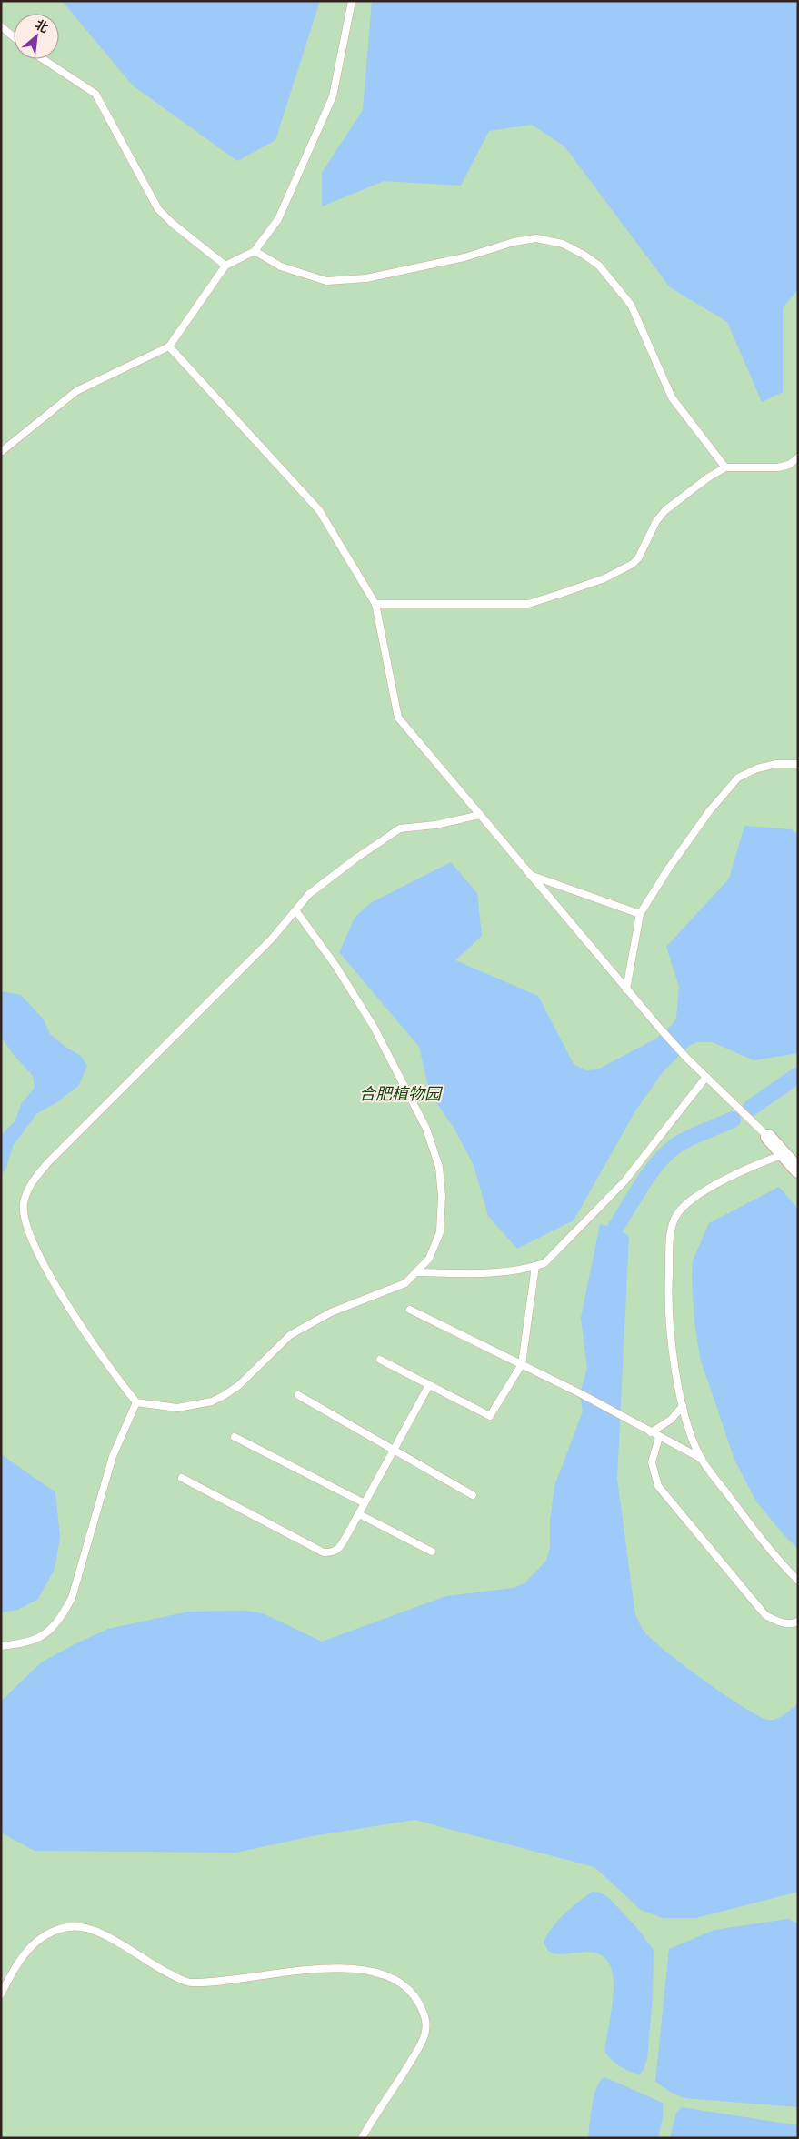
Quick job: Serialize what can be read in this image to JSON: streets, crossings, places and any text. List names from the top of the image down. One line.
{"parks":["合肥植物园"],"north":"top right"}
